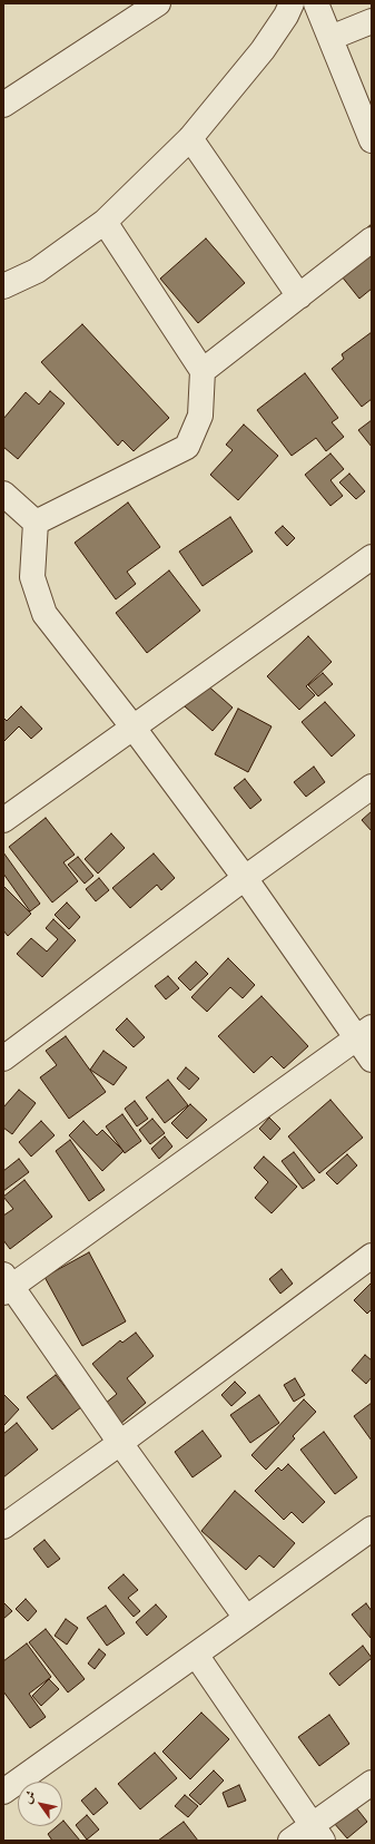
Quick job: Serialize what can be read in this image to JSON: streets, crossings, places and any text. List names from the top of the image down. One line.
{"north":"top left"}
